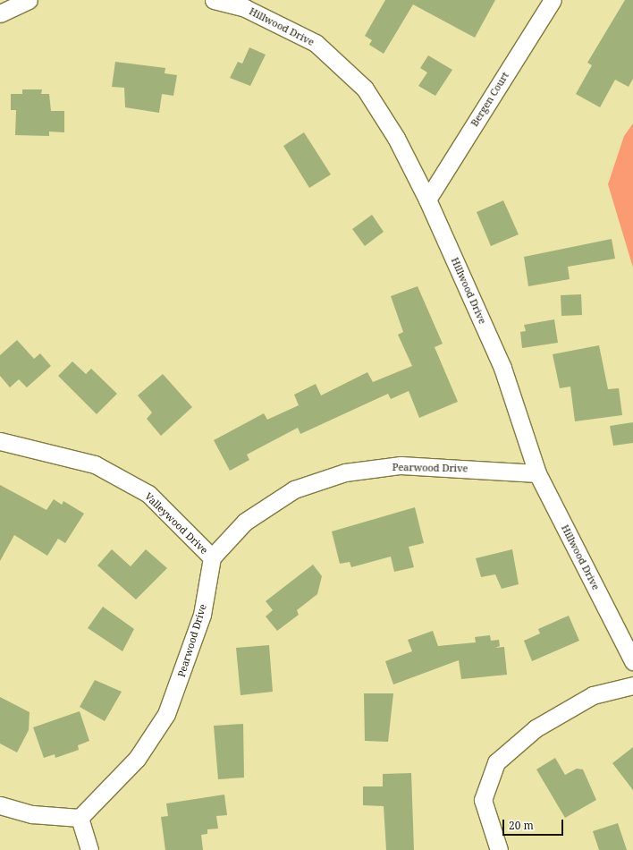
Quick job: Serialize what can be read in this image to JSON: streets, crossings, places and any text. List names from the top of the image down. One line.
{"streets":{"street":["Hillwood Drive","Bergen Court","Pearwood Drive","Valleywood Drive"]},"crossings":[["Hillwood Drive","Bergen Court"],["Hillwood Drive","Pearwood Drive"],["Pearwood Drive","Valleywood Drive"]],"scale_bar":"20 m"}
